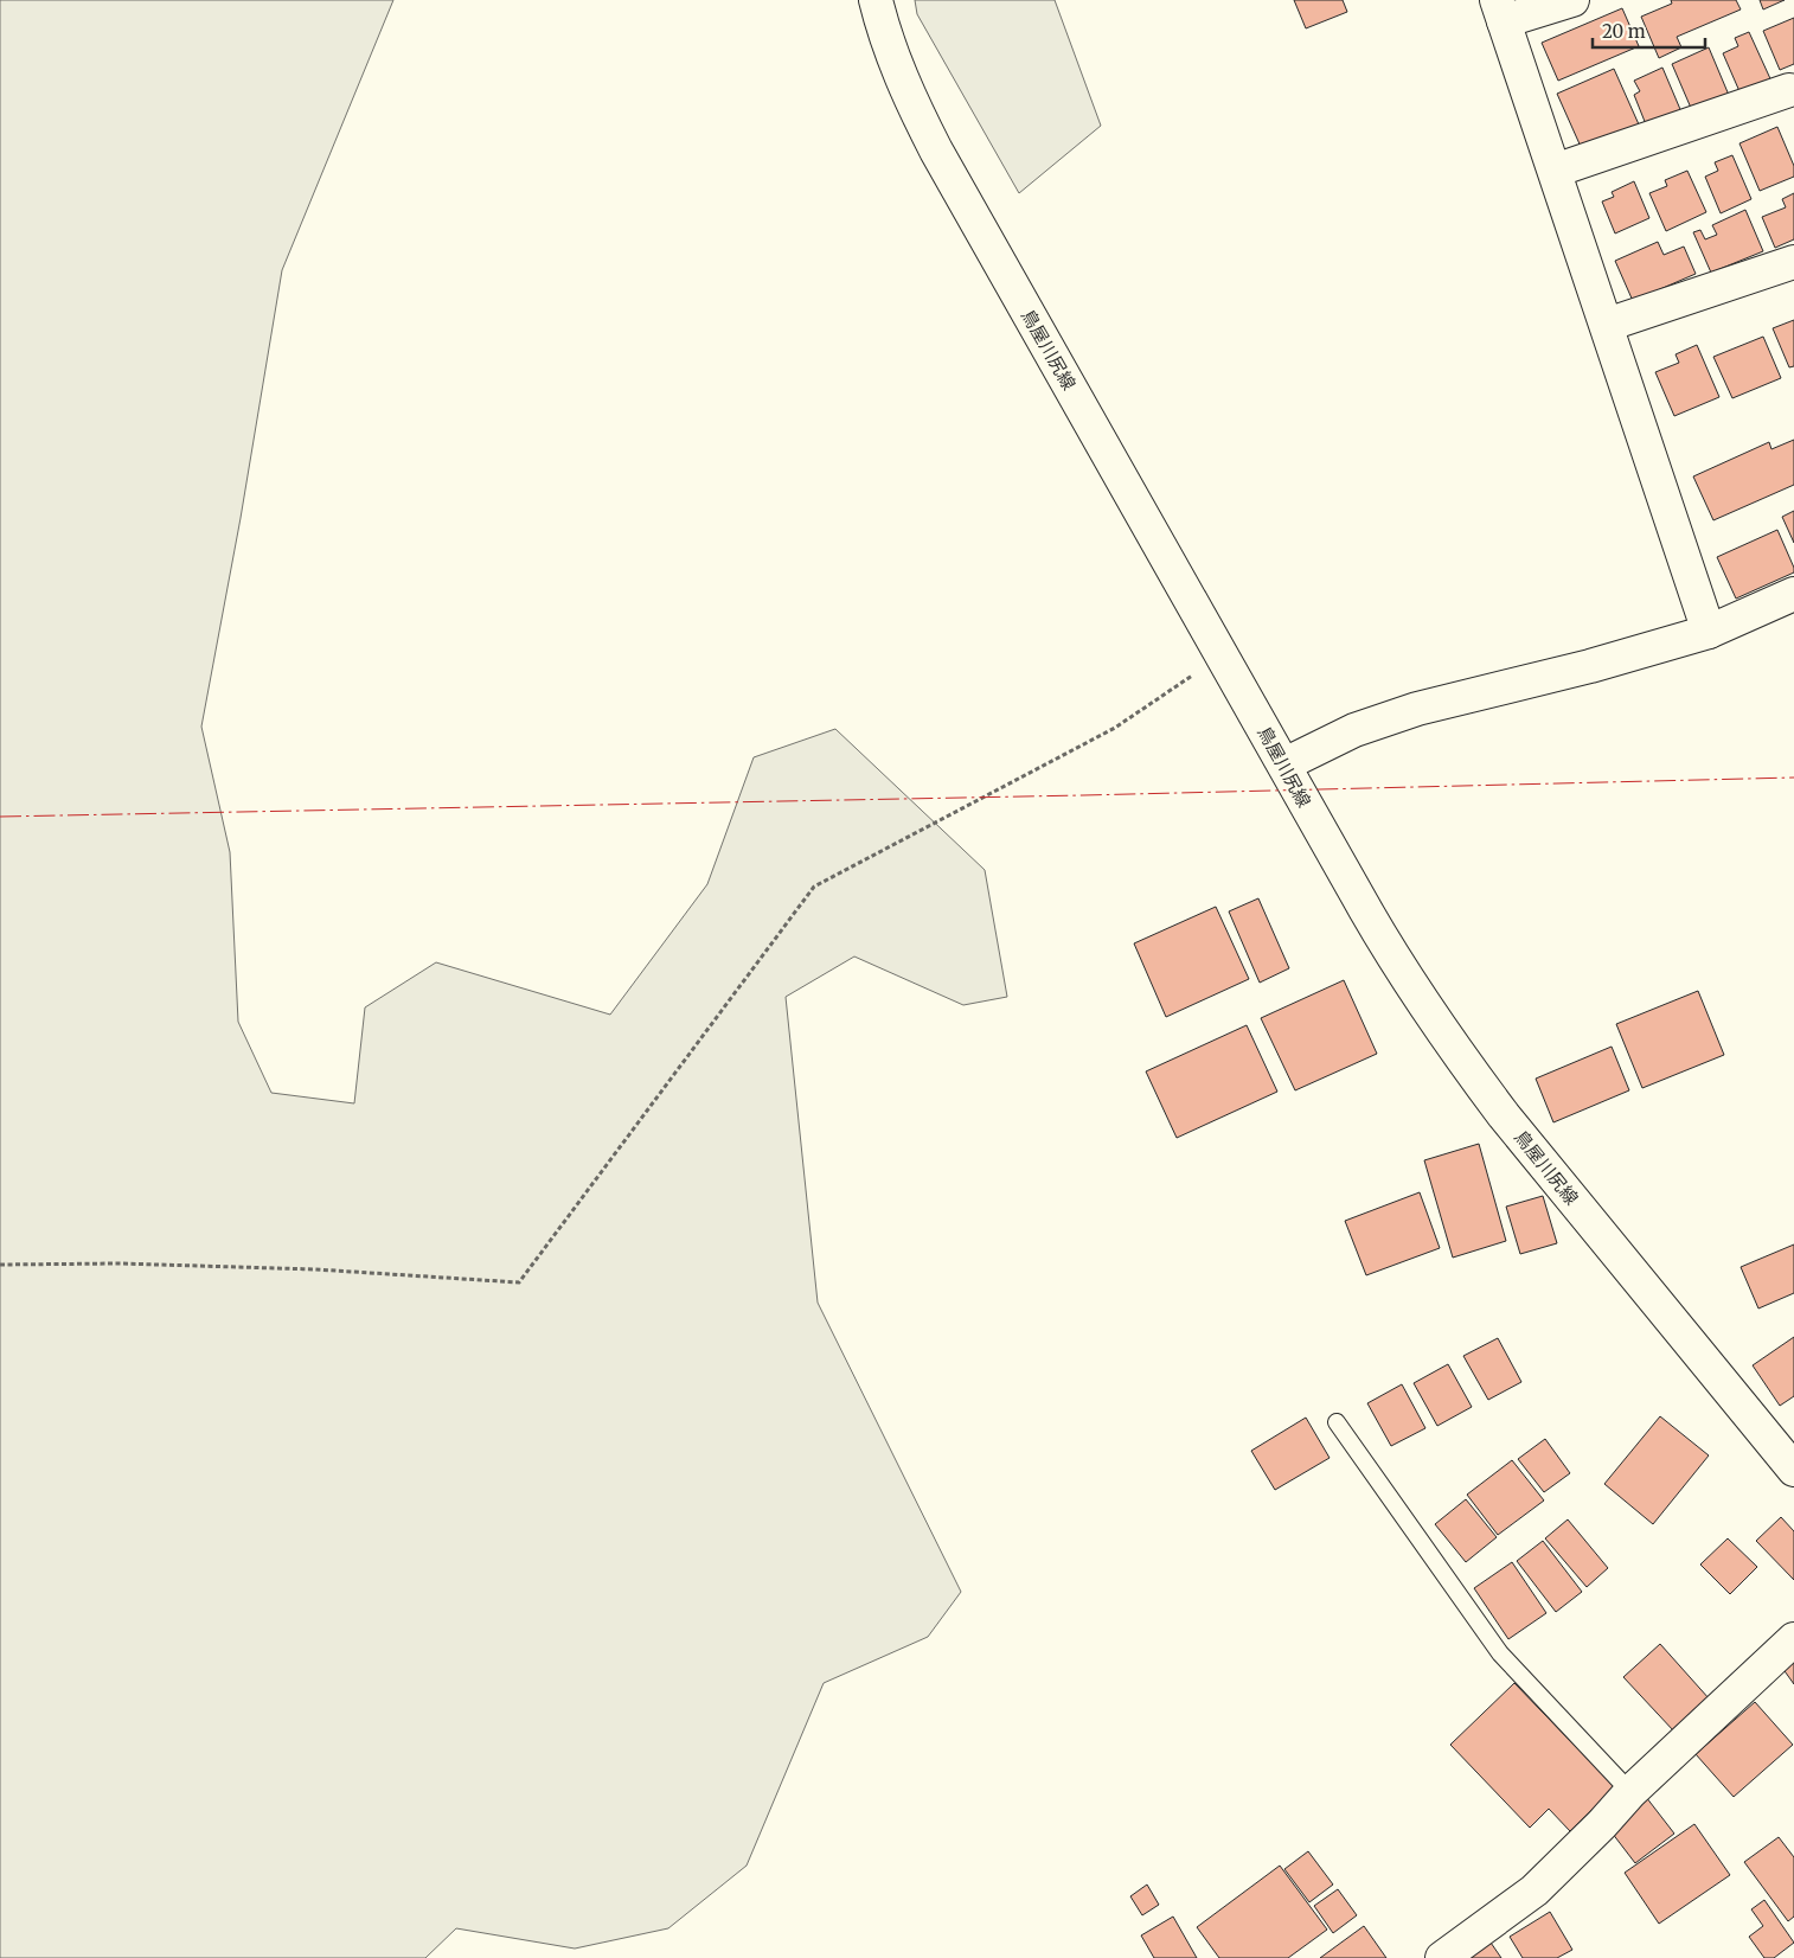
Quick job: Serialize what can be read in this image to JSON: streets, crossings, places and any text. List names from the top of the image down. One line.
{"streets":{"street":["鳥屋川尻線"]},"scale_bar":"20 m"}
